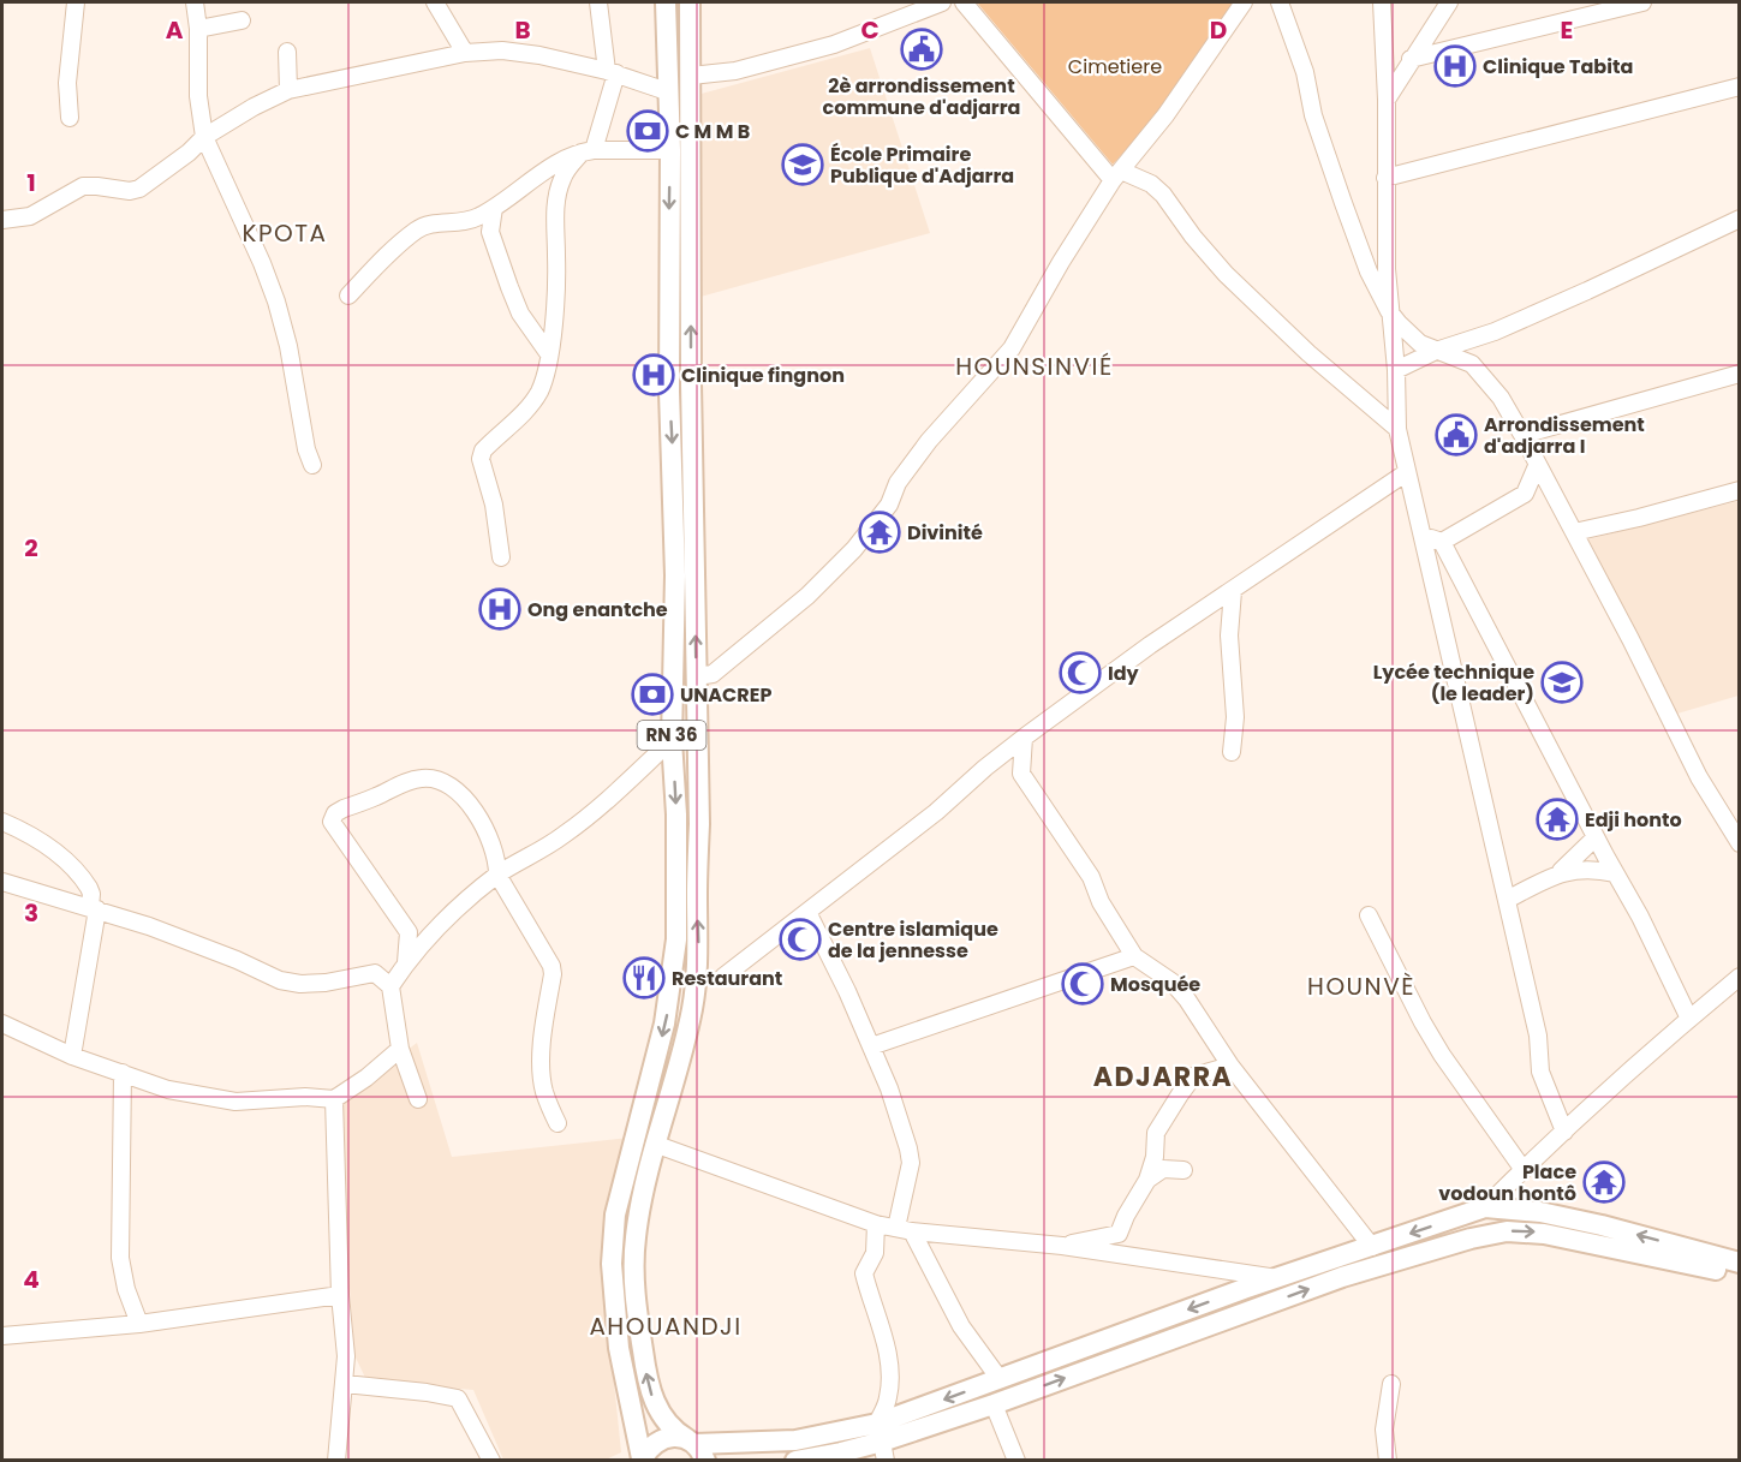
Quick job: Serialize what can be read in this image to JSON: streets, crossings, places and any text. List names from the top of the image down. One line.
{"streets":{"main road":["RN 36"]},"districts":["KPOTA","HOUNSINVIÉ","HOUNVÈ","ADJARRA","AHOUANDJI"],"parks":["Cimetiere"],"places":{"public building":["2è arrondissement commune d'adjarra","Arrondissement d'adjarra I"],"hospital":["Clinique Tabita","Clinique fingnon","Ong enantche"],"bank":["C M M B","UNACREP"],"school or university":["École Primaire Publique d'Adjarra","Lycée technique (le leader)"],"temple":["Divinité","Edji honto","Place vodoun hontô"],"mosque":["Idy","Centre islamique de la jennesse","Mosquée"],"restaurant":["Restaurant"]},"grid":{"columns":["A","B","C","D","E"],"rows":["1","2","3","4"]}}
